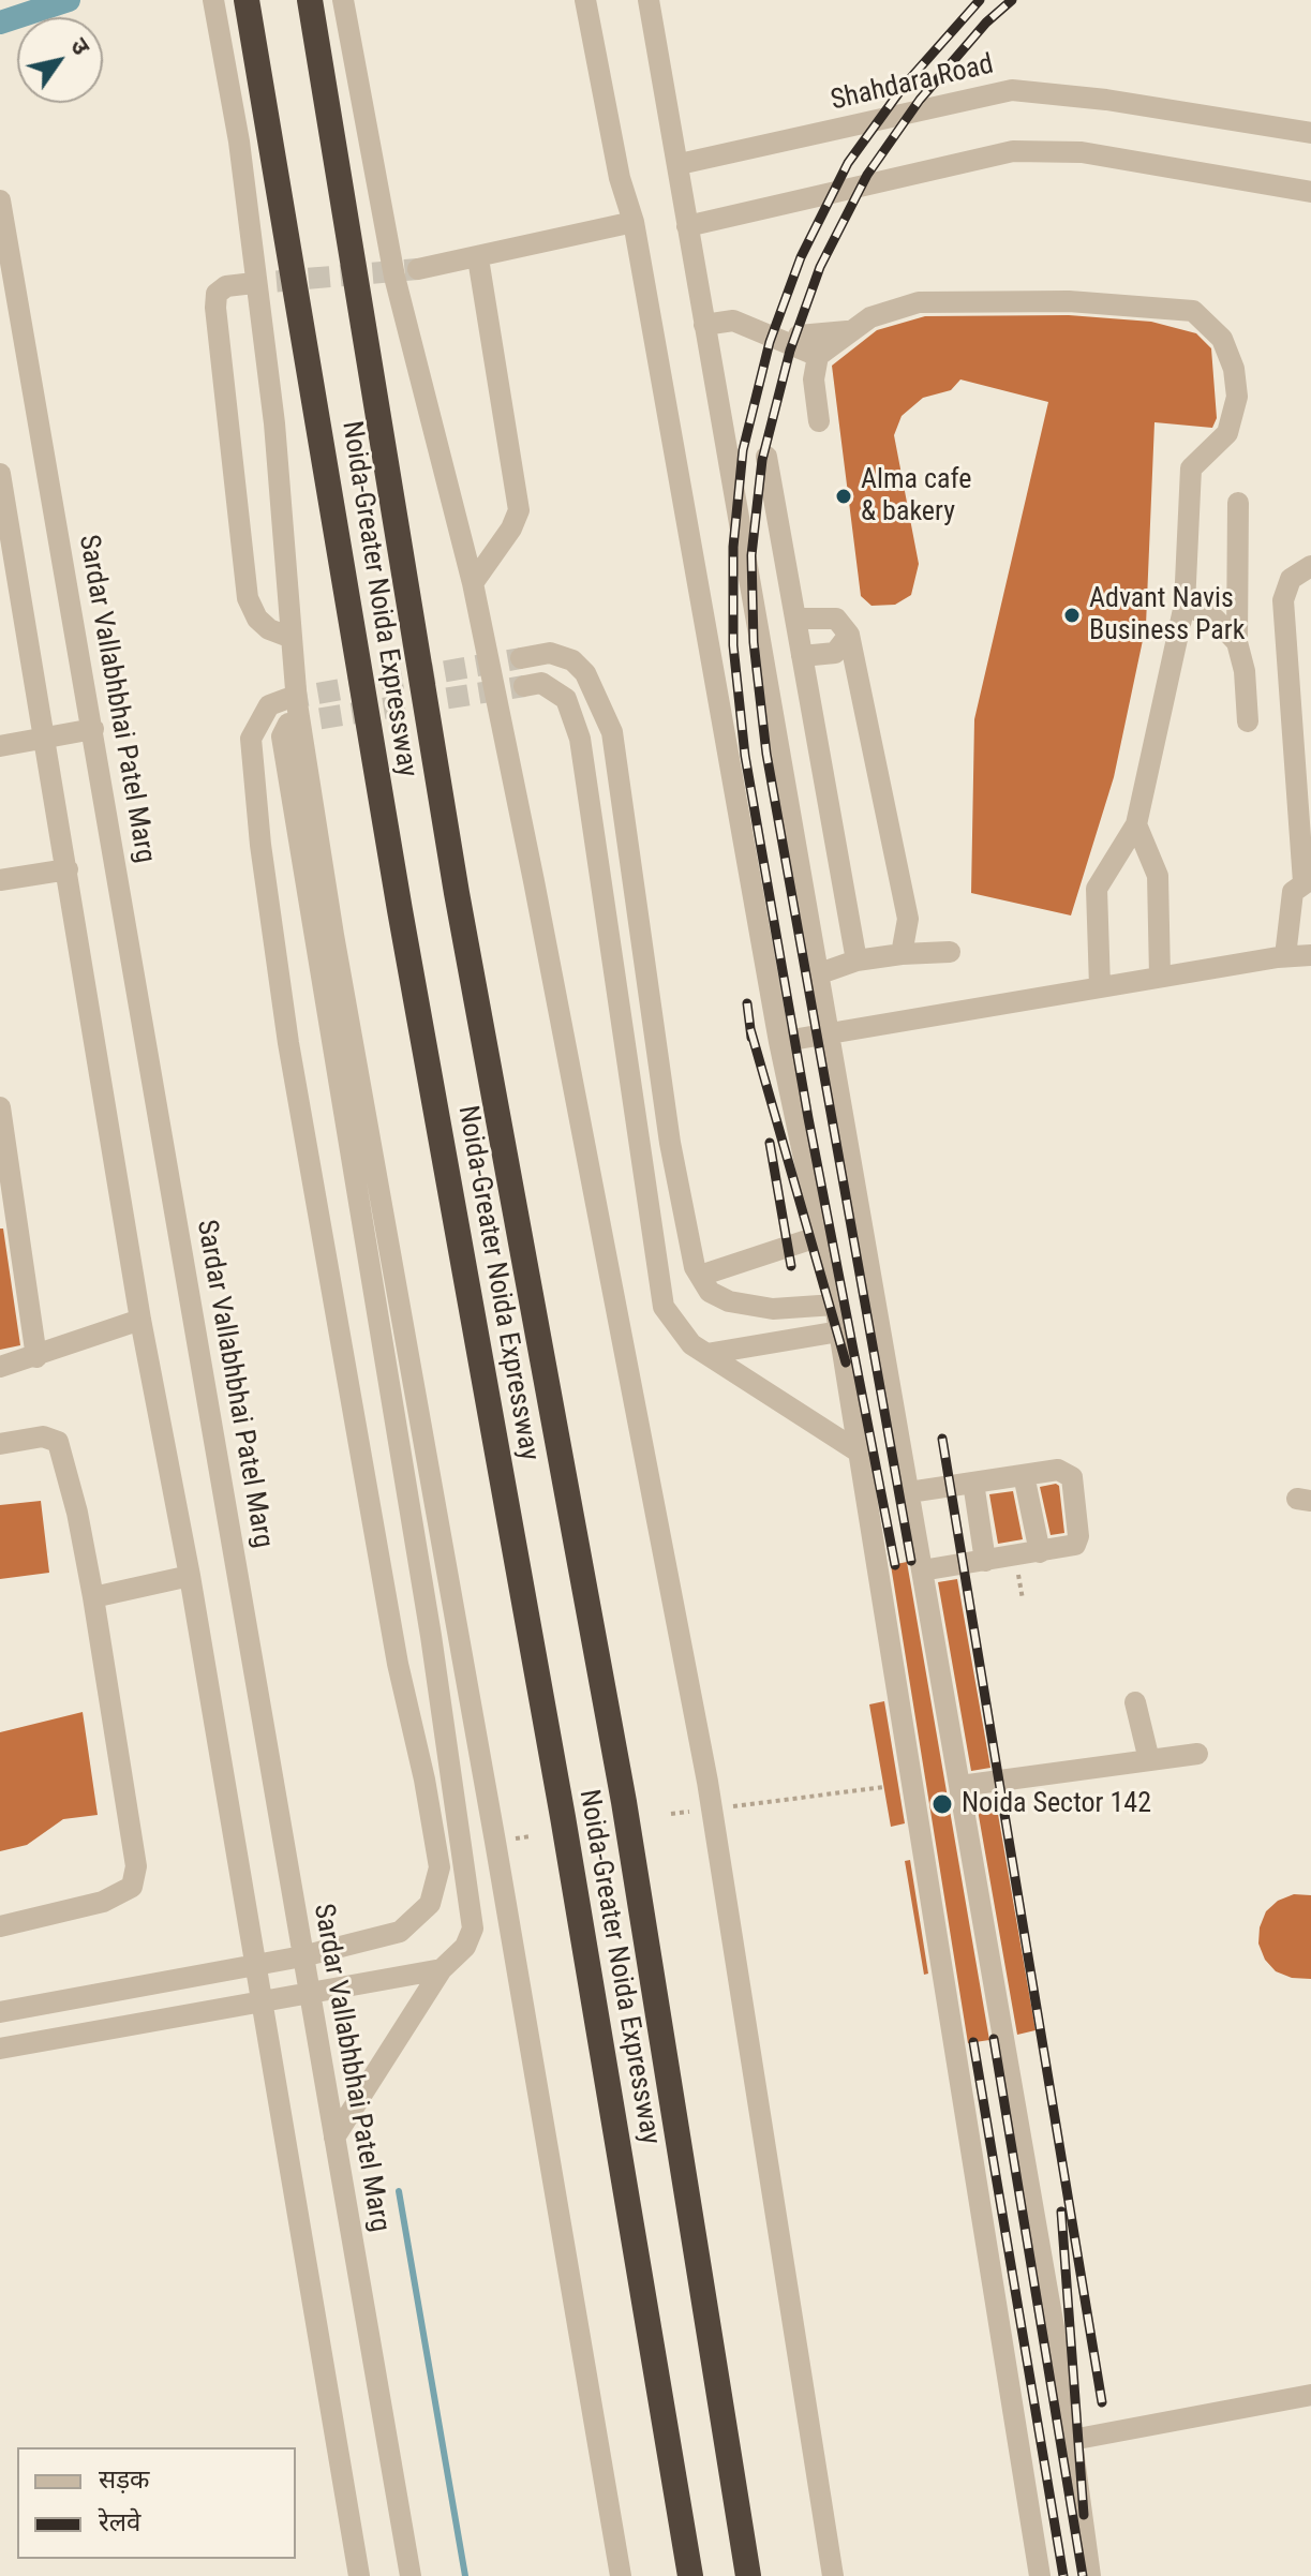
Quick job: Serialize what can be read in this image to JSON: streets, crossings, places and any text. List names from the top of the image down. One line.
{"streets":{"highway":["Noida-Greater Noida Expressway"],"street":["Shahdara Road","Sardar Vallabhbhai Patel Marg"]},"places":["Alma cafe & bakery","Advant Navis Business Park","Noida Sector 142"],"legend":["सड़क","रेलवे"],"north":"top right"}
